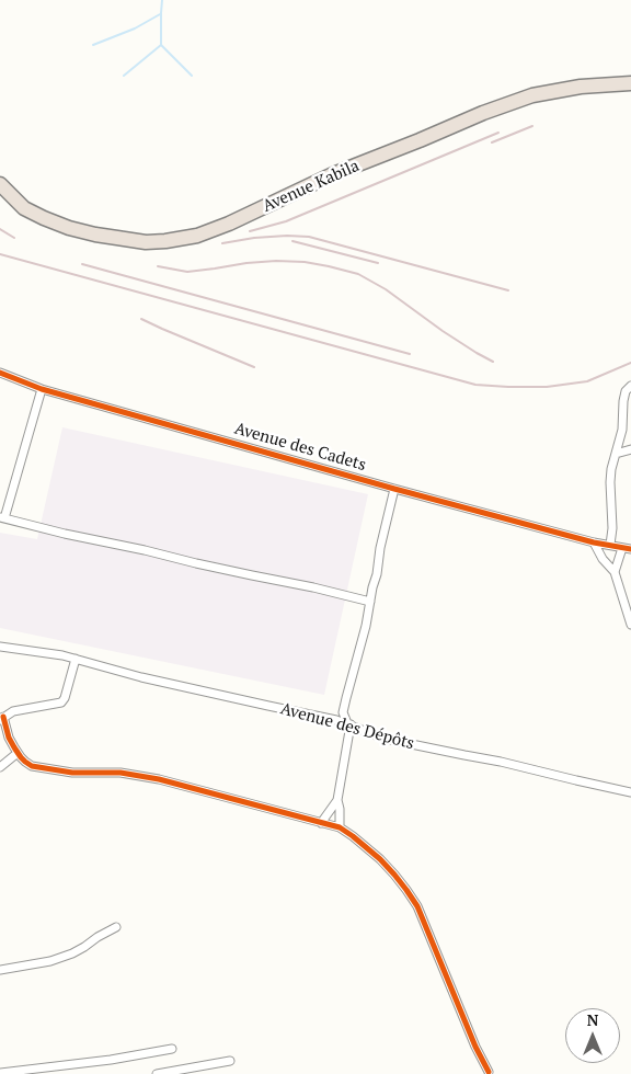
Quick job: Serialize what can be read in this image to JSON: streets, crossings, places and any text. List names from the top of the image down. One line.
{"streets":{"highway":["Avenue Kabila"],"street":["Avenue des Cadets","Avenue des Dépôts"]},"north":"top"}
